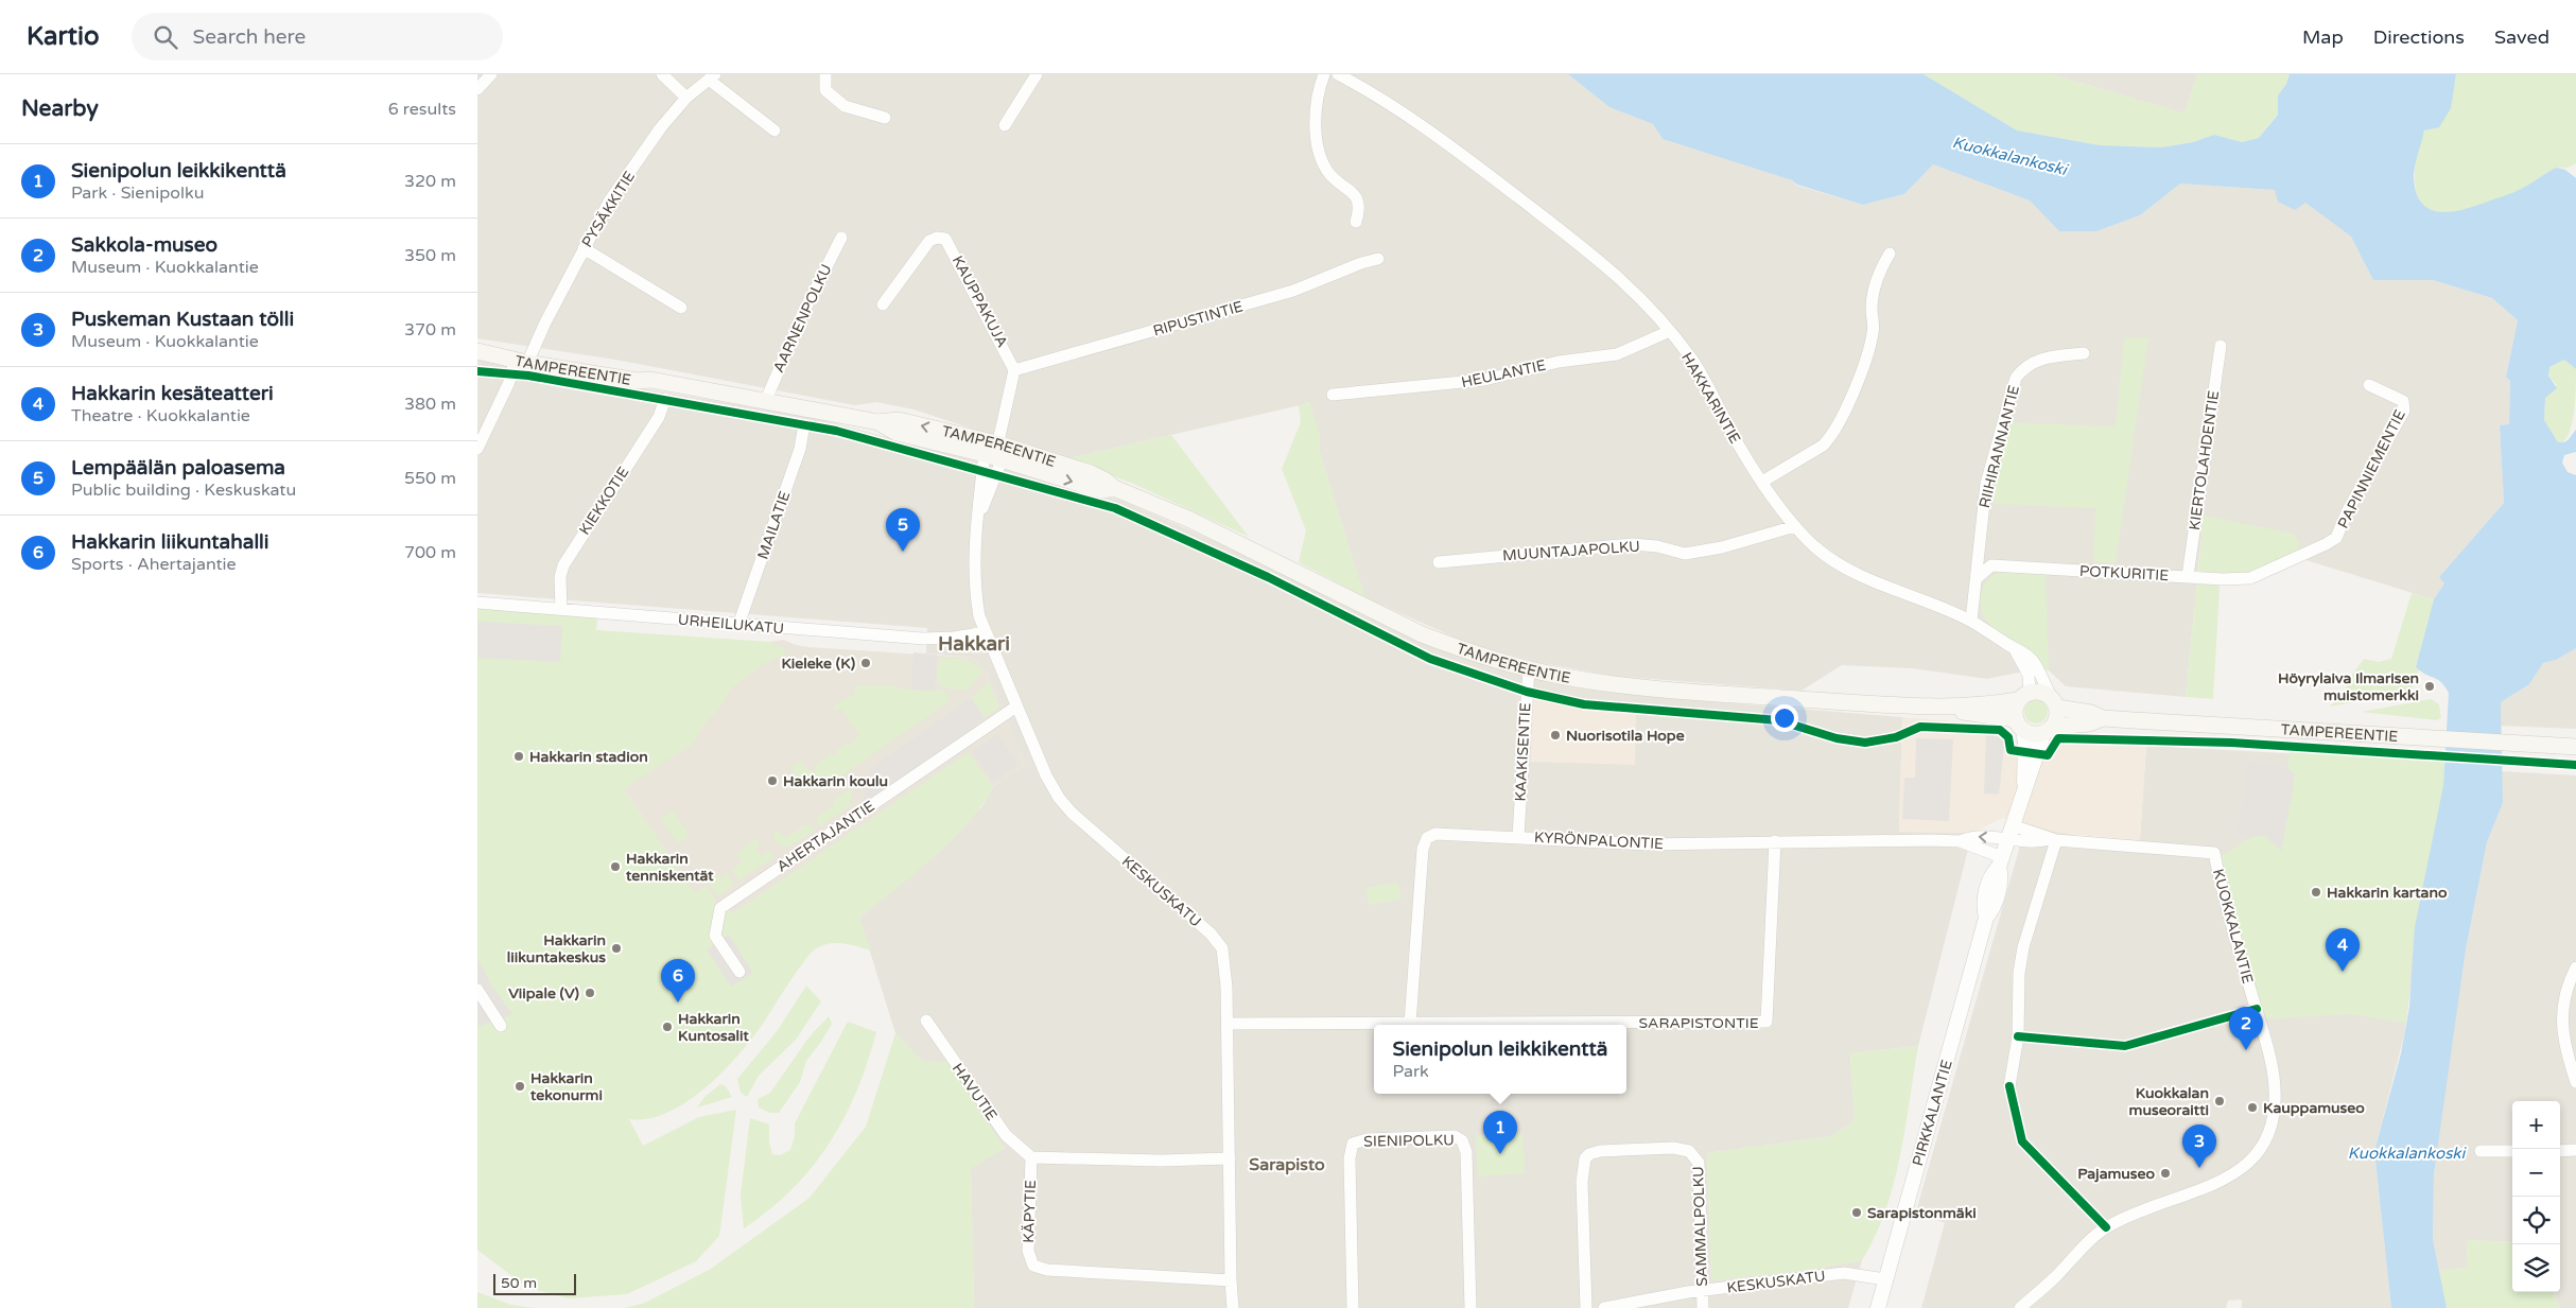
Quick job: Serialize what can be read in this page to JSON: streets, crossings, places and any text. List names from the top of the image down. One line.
{"streets":{"main road":["TAMPEREENTIE"],"street":["PYSÄKKITIE","KAUPPAKUJA","AARNENPOLKU","RIPUSTINTIE","HEULANTIE","HAKKARINTIE","RIIHIRANNANTIE","KIERTOLAHDENTIE","PAPINNIEMENTIE","KIEKKOTIE","MAILATIE","MUUNTAJAPOLKU","POTKURITIE","URHEILUKATU","KAAKISENTIE","AHERTAJANTIE","KYRÖNPALONTIE","KESKUSKATU","KUOKKALANTIE","SARAPISTONTIE","HAVUTIE","PIRKKALANTIE","SIENIPOLKU","KÄPYTIE","SAMMALPOLKU"]},"crossings":[["PYSÄKKITIE","TAMPEREENTIE"],["KAUPPAKUJA","RIPUSTINTIE"],["AARNENPOLKU","TAMPEREENTIE"],["TAMPEREENTIE","HAKKARINTIE"],["TAMPEREENTIE","KAAKISENTIE"],["TAMPEREENTIE","KESKUSKATU"],["TAMPEREENTIE","PIRKKALANTIE"],["HEULANTIE","HAKKARINTIE"],["HAKKARINTIE","RIIHIRANNANTIE"],["HAKKARINTIE","MUUNTAJAPOLKU"],["HAKKARINTIE","PIRKKALANTIE"],["RIIHIRANNANTIE","POTKURITIE"],["KIERTOLAHDENTIE","POTKURITIE"],["PAPINNIEMENTIE","POTKURITIE"],["KIEKKOTIE","URHEILUKATU"],["MAILATIE","URHEILUKATU"],["URHEILUKATU","KESKUSKATU"],["KAAKISENTIE","KYRÖNPALONTIE"],["AHERTAJANTIE","KESKUSKATU"],["KYRÖNPALONTIE","KUOKKALANTIE"],["KYRÖNPALONTIE","SARAPISTONTIE"],["KYRÖNPALONTIE","PIRKKALANTIE"],["KESKUSKATU","SARAPISTONTIE"],["KESKUSKATU","PIRKKALANTIE"],["KESKUSKATU","KÄPYTIE"],["KESKUSKATU","SAMMALPOLKU"],["KUOKKALANTIE","PIRKKALANTIE"],["HAVUTIE","KÄPYTIE"]],"districts":["Hakkari","Sarapisto"],"water":["Kuokkalankoski"],"places":["Kieleke (K)","Höyrylaiva Ilmarisen muistomerkki","Nuorisotila Hope","Hakkarin stadion","Hakkarin koulu","Hakkarin tenniskentät","Hakkarin kartano","Hakkarin liikuntakeskus","Viipale (V)","Hakkarin Kuntosalit","Hakkarin tekonurmi","Kuokkalan museoraitti","Kauppamuseo","Pajamuseo","Sarapistonmäki"],"scale_bar":"50 m","page":{"header":"Kartio","search":"Search here","nav":["Map","Directions","Saved"],"heading":["Nearby","6 results"],"list":[{"mark":"1","name":"Sienipolun leikkikenttä","note":"Park · Sienipolku","value":"320 m"},{"mark":"2","name":"Sakkola-museo","note":"Museum · Kuokkalantie","value":"350 m"},{"mark":"3","name":"Puskeman Kustaan tölli","note":"Museum · Kuokkalantie","value":"370 m"},{"mark":"4","name":"Hakkarin kesäteatteri","note":"Theatre · Kuokkalantie","value":"380 m"},{"mark":"5","name":"Lempäälän paloasema","note":"Public building · Keskuskatu","value":"550 m"},{"mark":"6","name":"Hakkarin liikuntahalli","note":"Sports · Ahertajantie","value":"700 m"}],"pins":["5","4","6","2","1","3"],"popup":["Sienipolun leikkikenttä","Park"],"map_buttons":["+","−"],"scale":"50 m"}}
